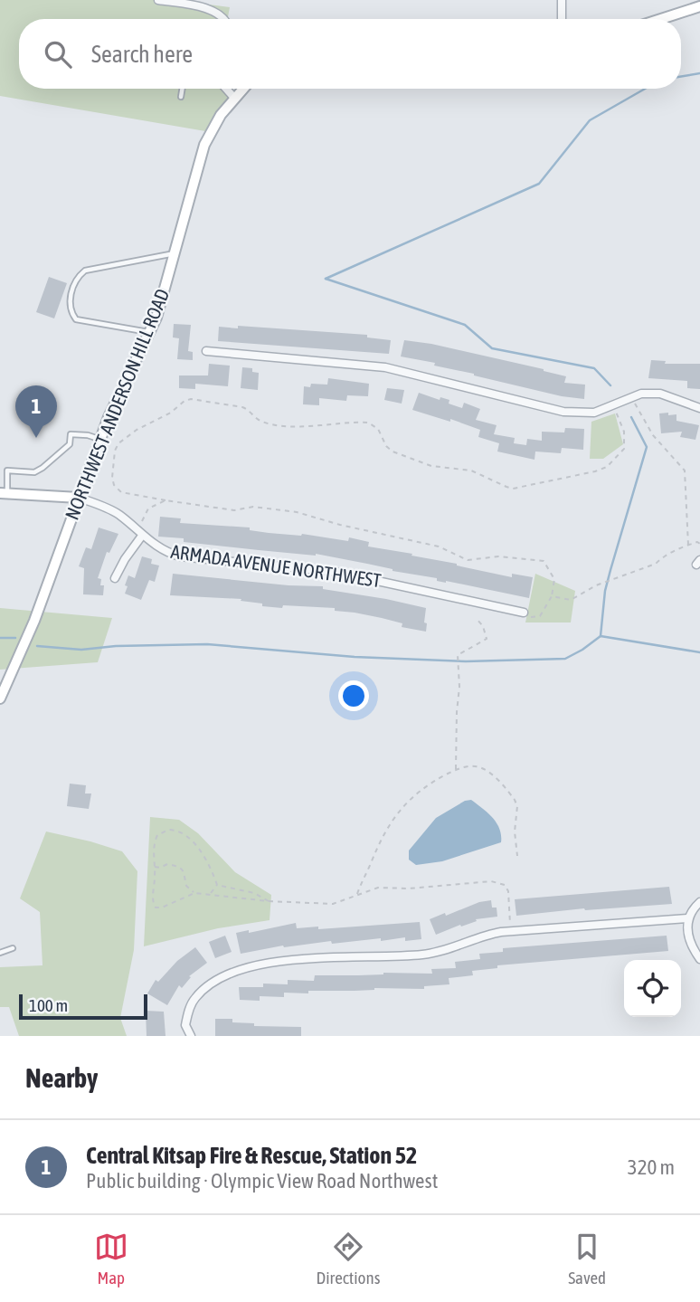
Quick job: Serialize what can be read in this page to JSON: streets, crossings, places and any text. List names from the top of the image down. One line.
{"streets":{"main road":["NORTHWEST ANDERSON HILL ROAD"],"street":["ARMADA AVENUE NORTHWEST"]},"crossings":[["NORTHWEST ANDERSON HILL ROAD","ARMADA AVENUE NORTHWEST"]],"scale_bar":"100 m","page":{"search":"Search here","pins":"1","scale":"100 m","heading":"Nearby","list":[{"mark":"1","name":"Central Kitsap Fire & Rescue, Station 52","note":"Public building · Olympic View Road Northwest","value":"320 m"}],"nav":["Map","Directions","Saved"]}}
